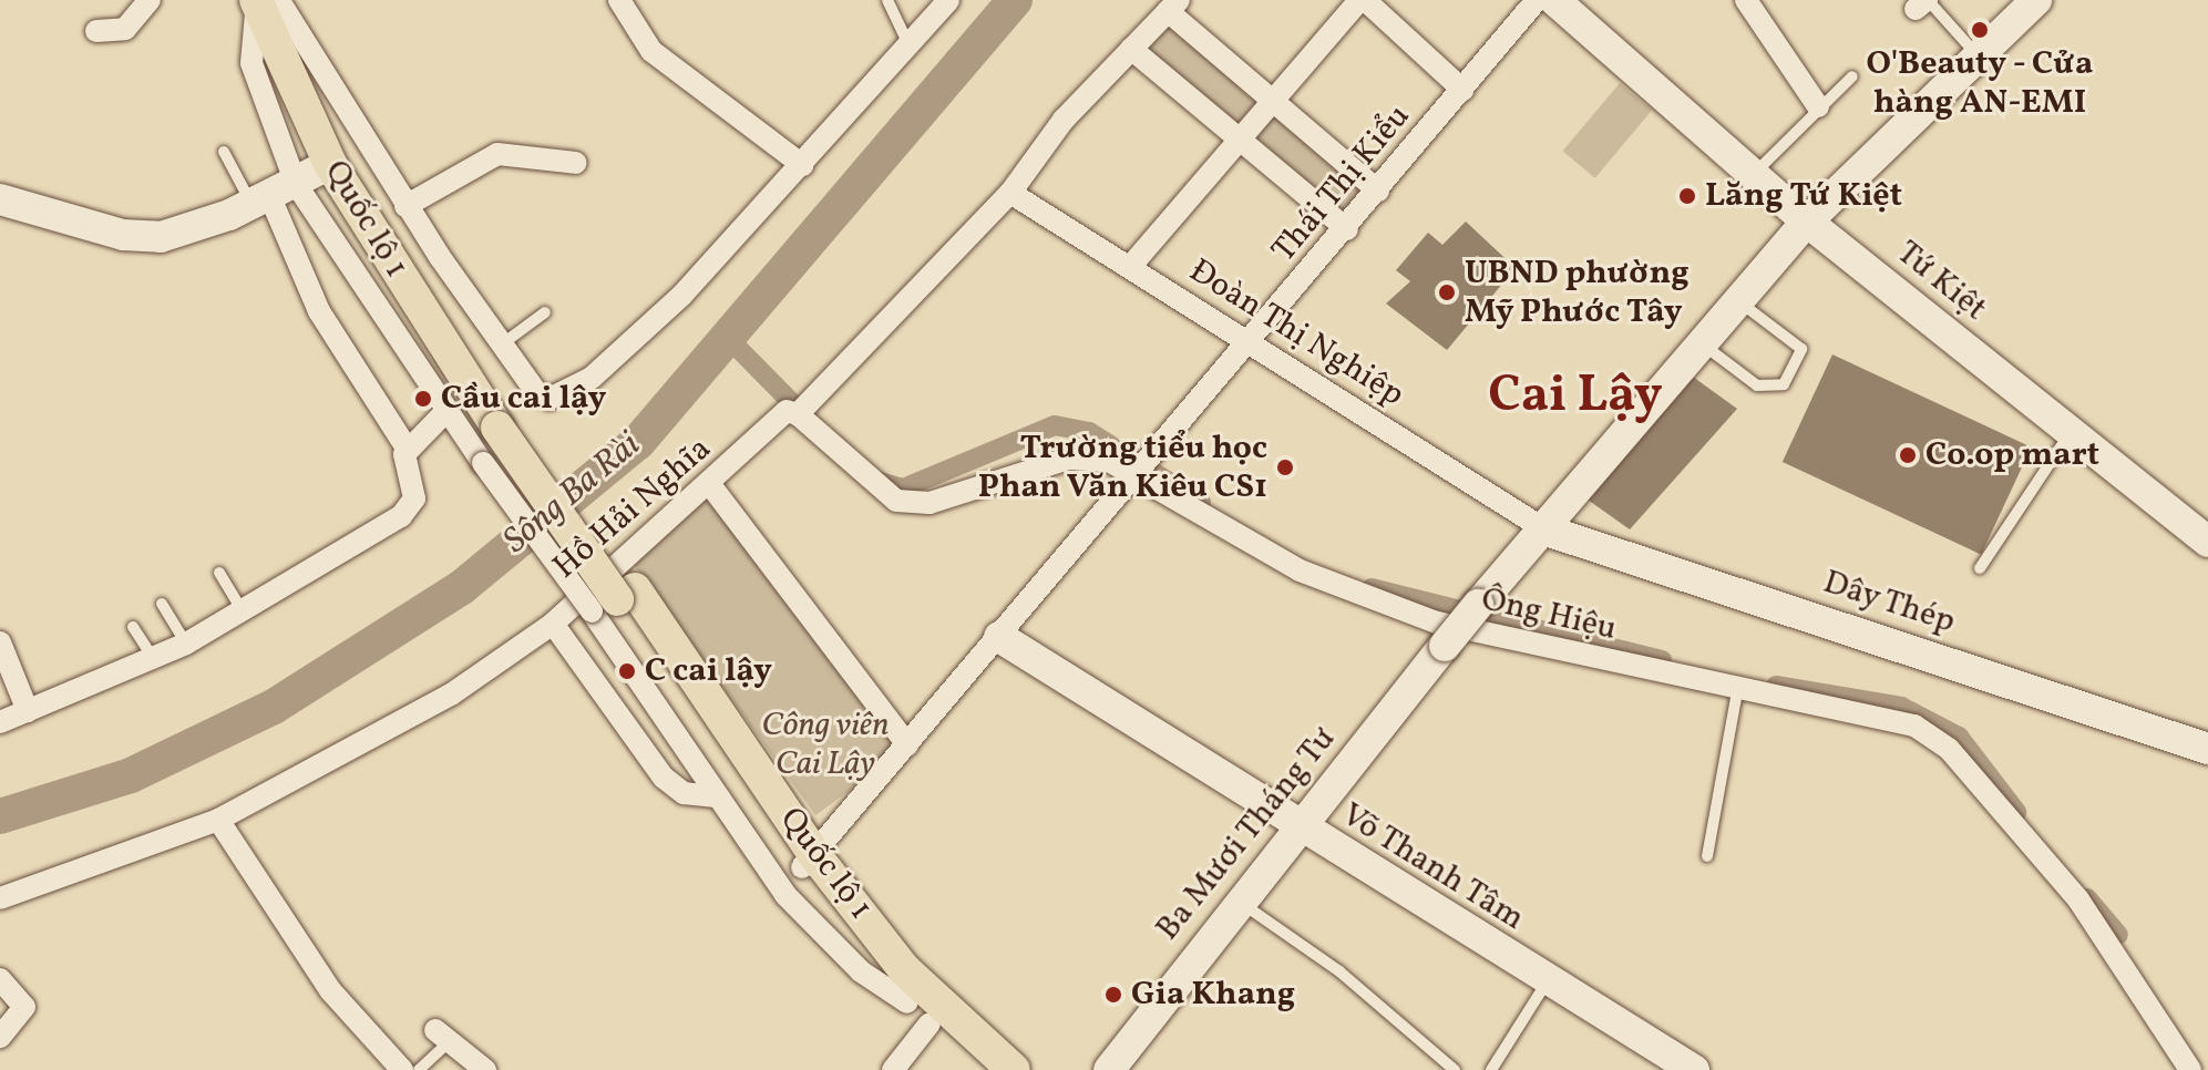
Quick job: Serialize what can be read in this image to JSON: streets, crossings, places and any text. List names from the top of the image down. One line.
{"streets":{"main road":["Quốc lộ 1"],"street":["Thái Thị Kiểu","Tứ Kiệt","Đoàn Thị Nghiệp","Hồ Hải Nghĩa","Dây Thép","Ông Hiệu","Ba Mươi Tháng Tư","Võ Thanh Tâm"]},"crossings":[["Thái Thị Kiểu","Đoàn Thị Nghiệp"],["Thái Thị Kiểu","Ông Hiệu"],["Đoàn Thị Nghiệp","Hồ Hải Nghĩa"],["Đoàn Thị Nghiệp","Dây Thép"],["Đoàn Thị Nghiệp","Ba Mươi Tháng Tư"],["Hồ Hải Nghĩa","Ông Hiệu"],["Dây Thép","Ba Mươi Tháng Tư"],["Ba Mươi Tháng Tư","Võ Thanh Tâm"]],"districts":["Cai Lậy"],"water":["Sông Ba Rài"],"parks":["Công viên Cai Lậy"],"places":["O'Beauty - Cửa hàng AN-EMI","Lăng Tứ Kiệt","UBND phường Mỹ Phước Tây","Cầu cai lậy","Co.op mart","Trường tiểu học Phan Văn Kiêu CS1","C cai lậy","Gia Khang"]}
